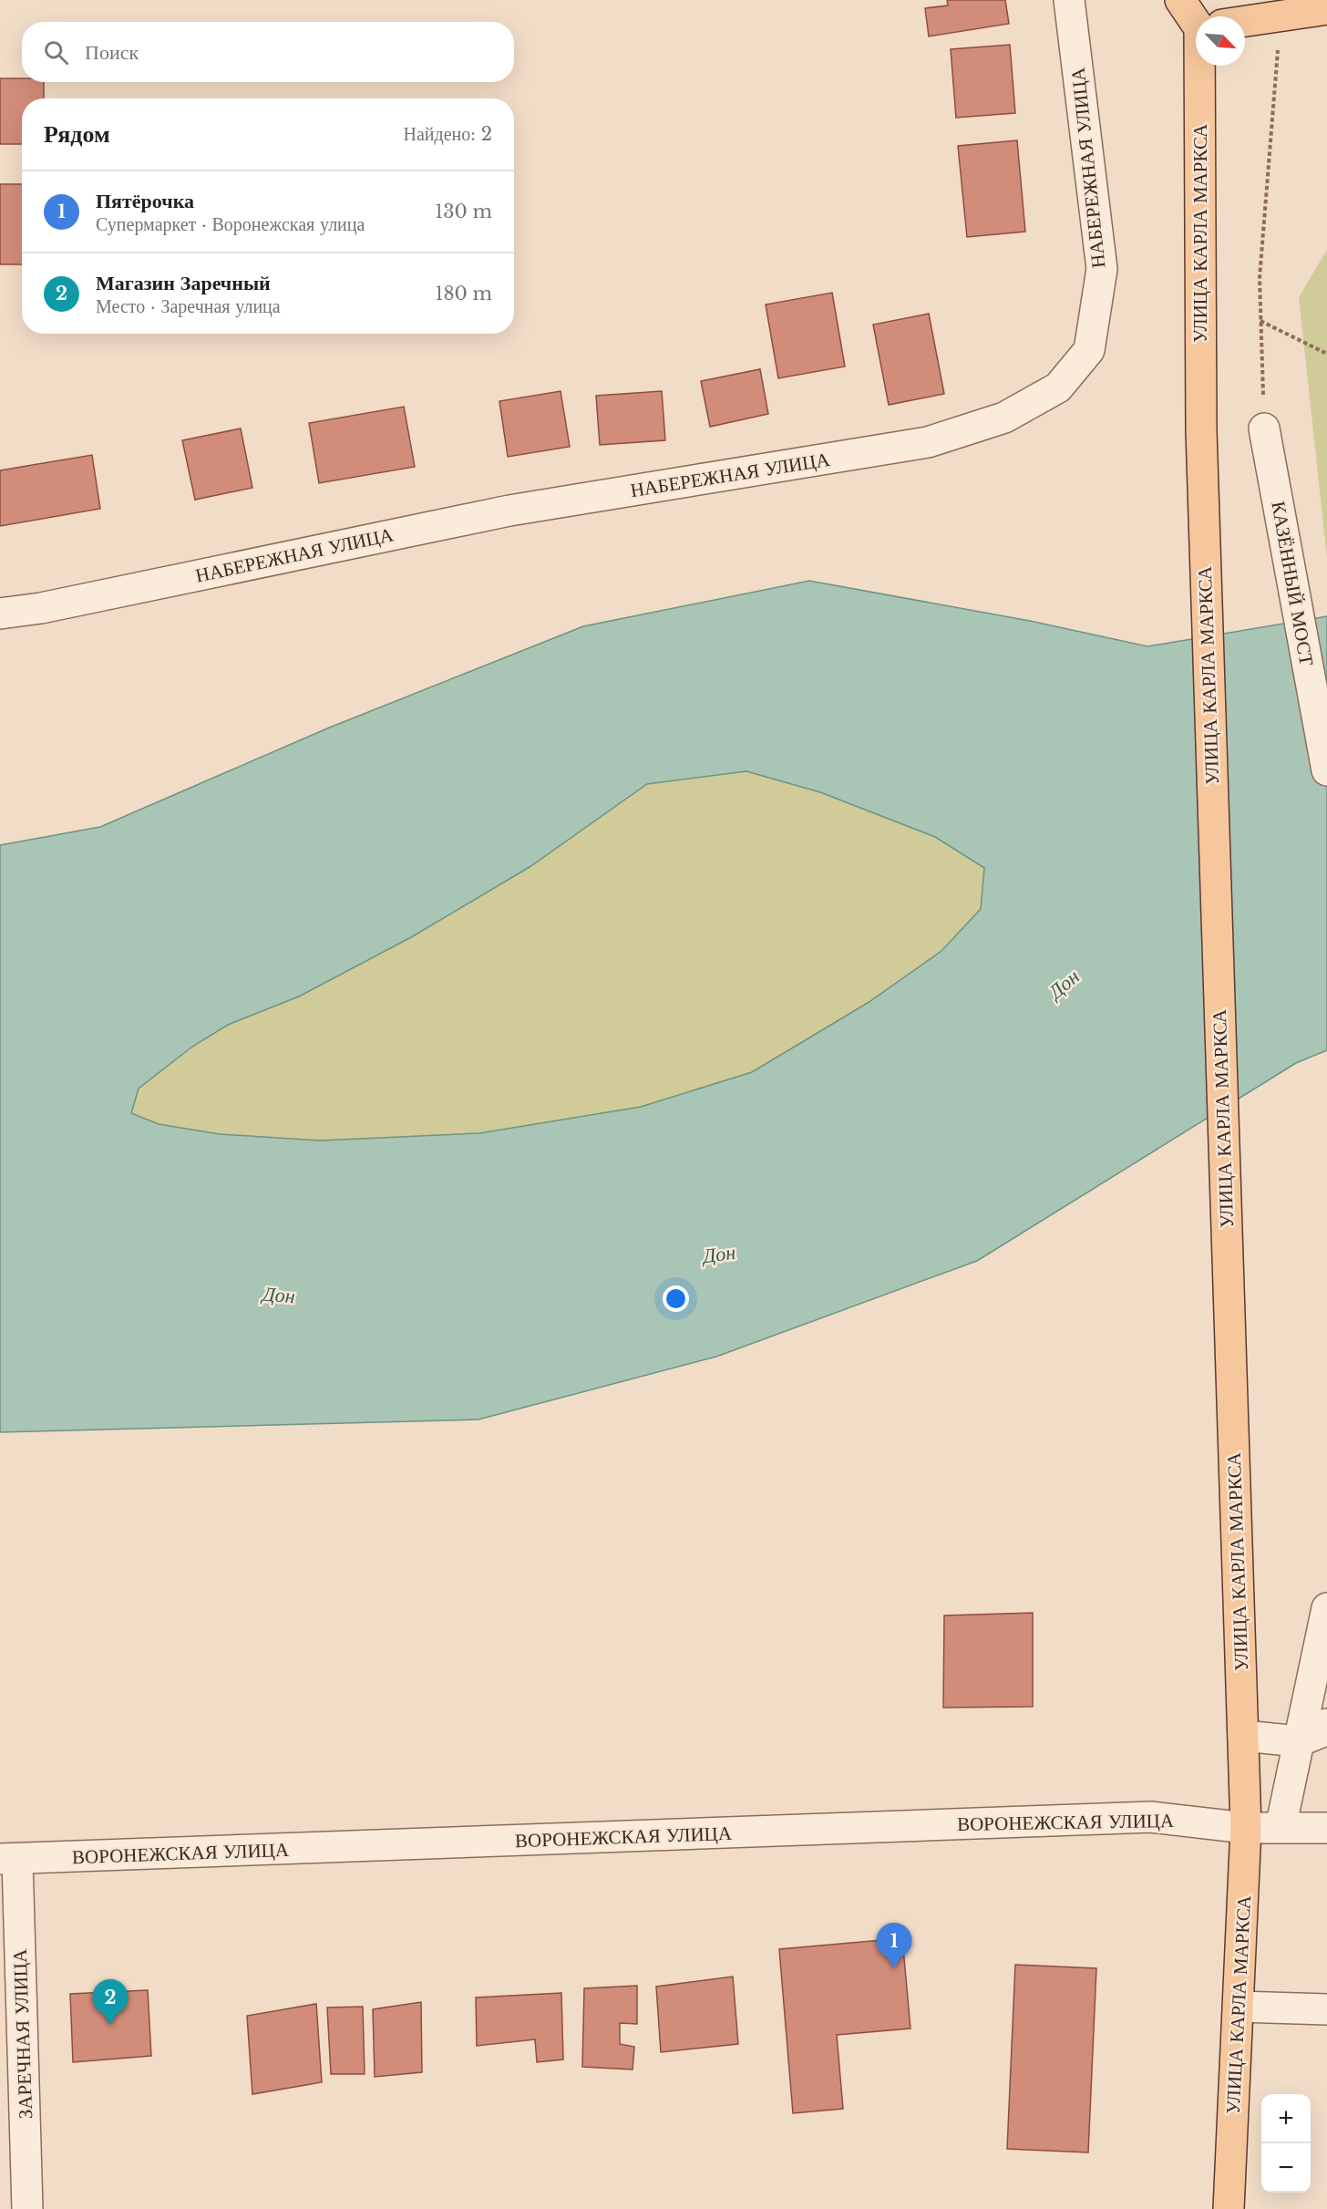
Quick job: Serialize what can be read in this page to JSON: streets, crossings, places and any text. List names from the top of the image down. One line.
{"streets":{"main road":["УЛИЦА КАРЛА МАРКСА"],"street":["НАБЕРЕЖНАЯ УЛИЦА","КАЗЁННЫЙ МОСТ","ВОРОНЕЖСКАЯ УЛИЦА","ЗАРЕЧНАЯ УЛИЦА"]},"crossings":[["УЛИЦА КАРЛА МАРКСА","ВОРОНЕЖСКАЯ УЛИЦА"],["ВОРОНЕЖСКАЯ УЛИЦА","ЗАРЕЧНАЯ УЛИЦА"]],"water":["Дон"],"north":"bottom right","page":{"search":"Поиск","heading":["Рядом","Найдено: 2"],"list":[{"mark":"1","name":"Пятёрочка","note":"Супермаркет · Воронежская улица","value":"130 m"},{"mark":"2","name":"Магазин Заречный","note":"Место · Заречная улица","value":"180 m"}],"pins":["1","2"],"map_buttons":["+","−"]}}
